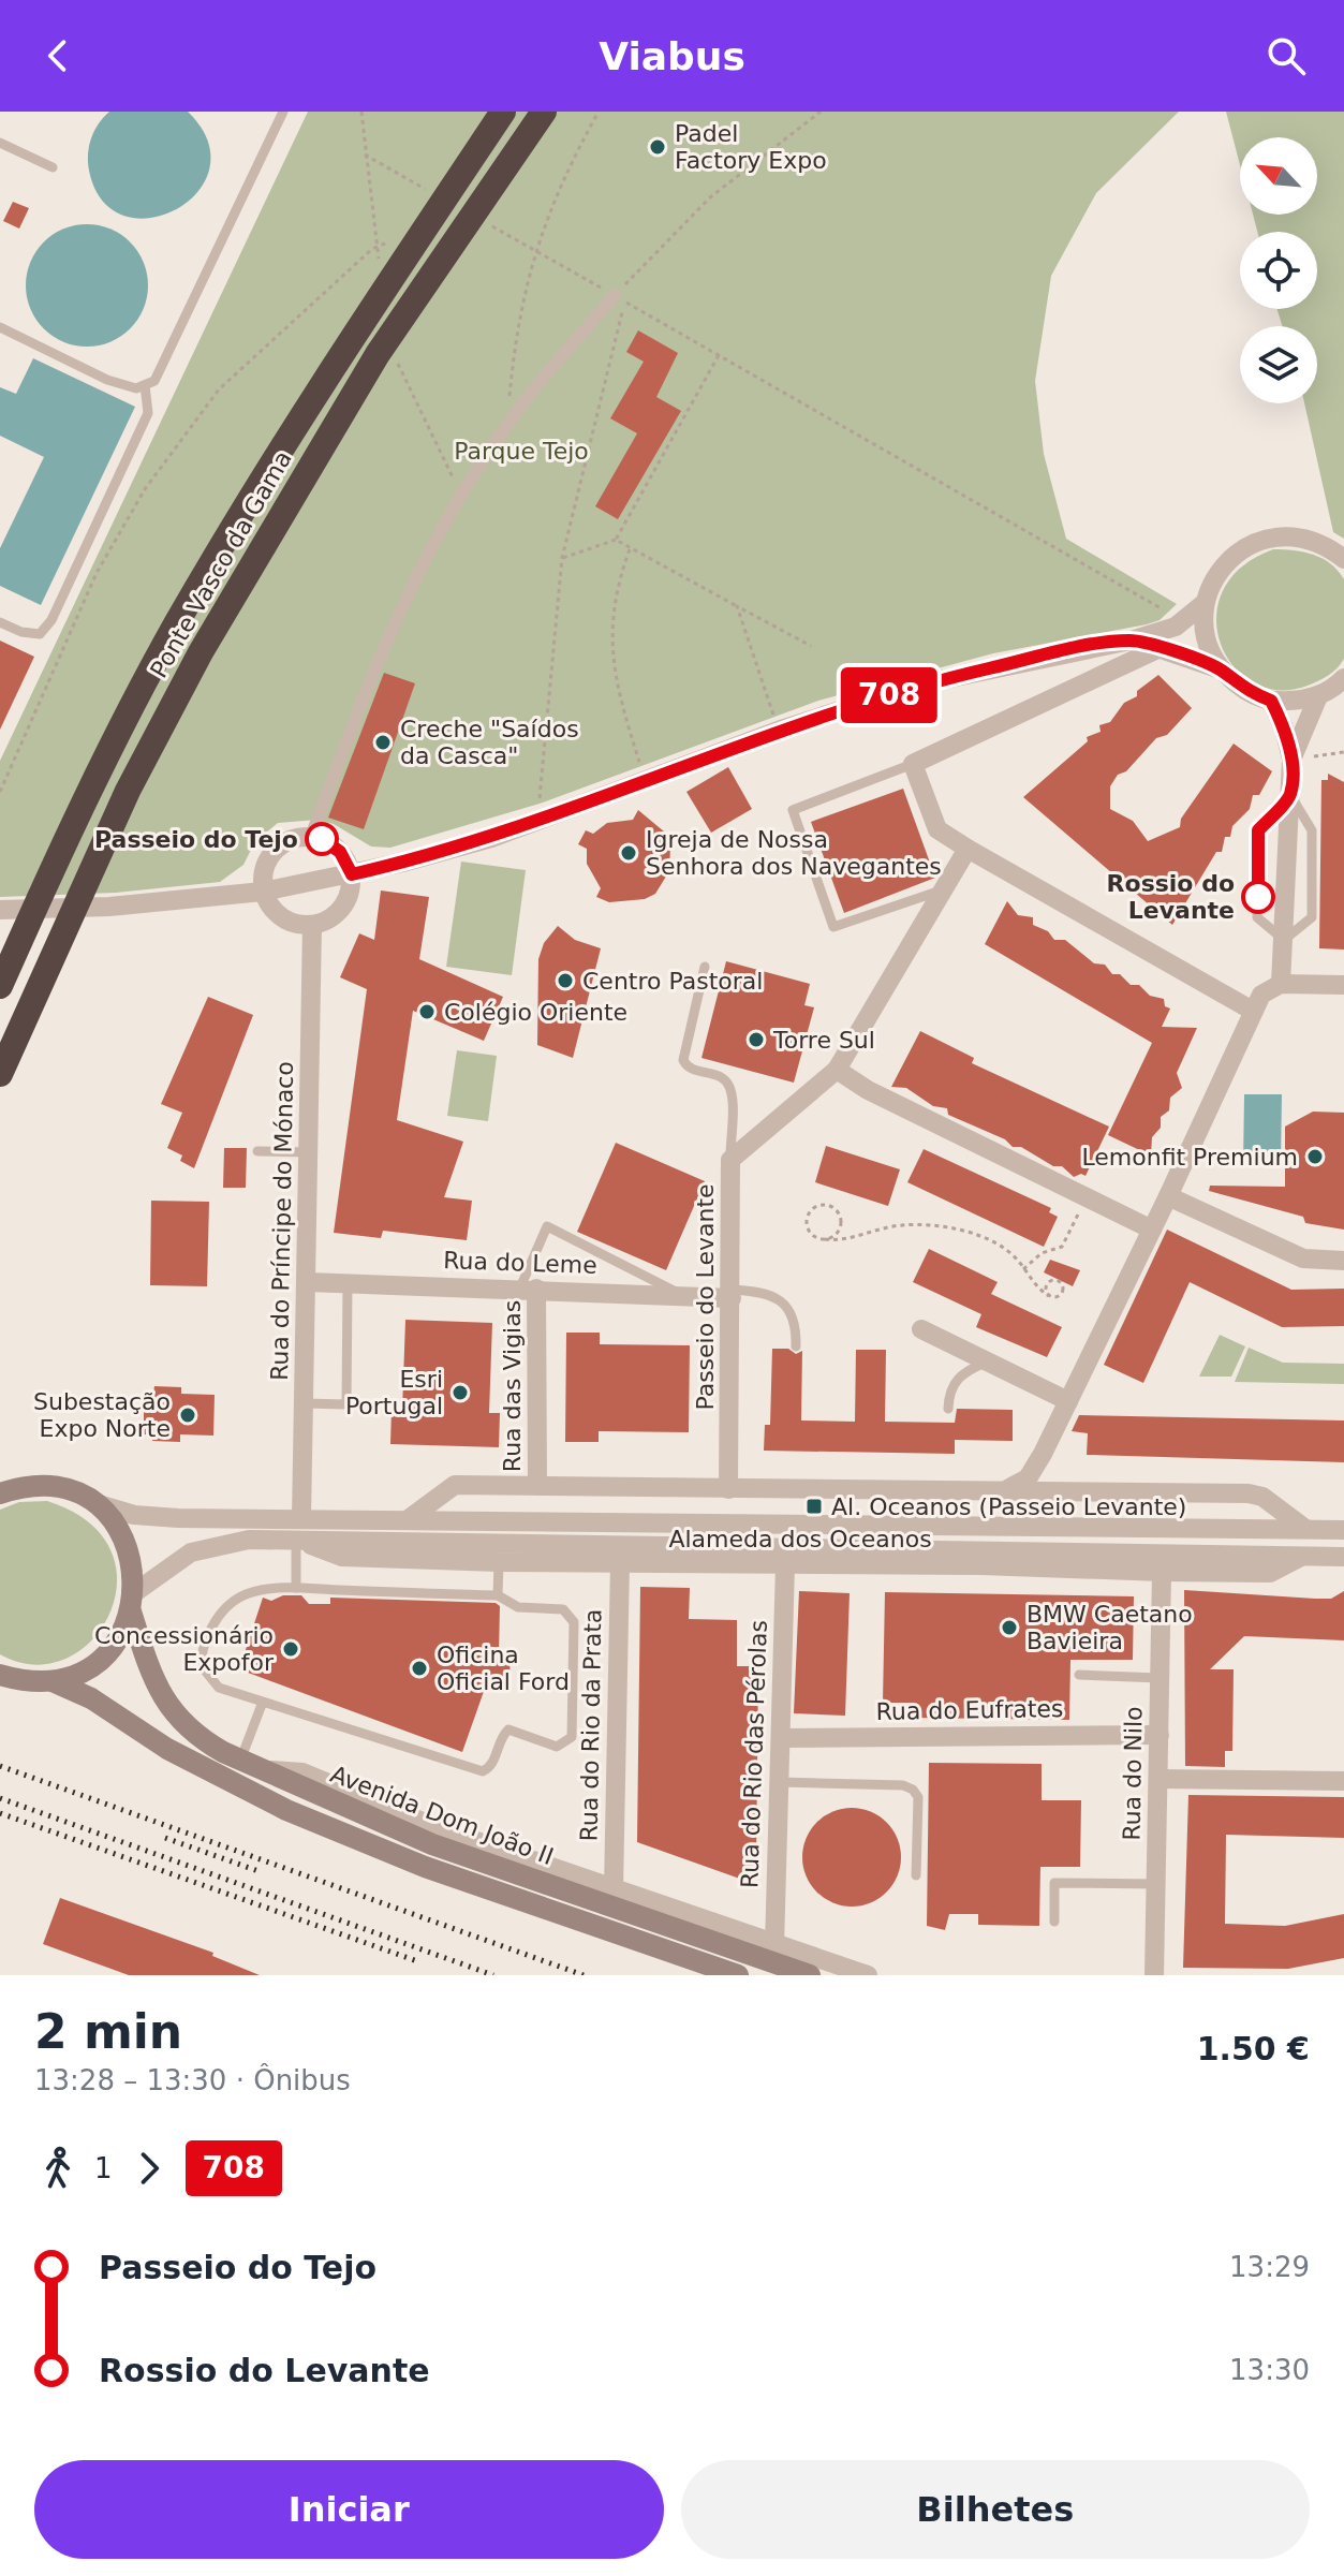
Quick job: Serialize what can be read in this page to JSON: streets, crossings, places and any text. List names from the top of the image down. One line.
{"streets":{"highway":["Ponte Vasco da Gama"],"main road":["Avenida Dom João II"],"street":["Rua do Príncipe do Mónaco","Rua do Leme","Passeio do Levante","Rua das Vigias","Alameda dos Oceanos","Rua do Eufrates","Rua do Rio da Prata","Rua do Rio das Pérolas","Rua do Nilo"]},"crossings":[["Rua do Príncipe do Mónaco","Rua do Leme"],["Rua do Príncipe do Mónaco","Alameda dos Oceanos"],["Rua do Leme","Passeio do Levante"],["Rua do Leme","Rua das Vigias"],["Alameda dos Oceanos","Rua do Rio da Prata"],["Alameda dos Oceanos","Rua do Rio das Pérolas"],["Alameda dos Oceanos","Rua do Nilo"],["Alameda dos Oceanos","Avenida Dom João II"],["Rua do Eufrates","Rua do Rio das Pérolas"],["Rua do Eufrates","Rua do Nilo"]],"parks":["Parque Tejo"],"places":{"other":["Padel Factory Expo","Creche \"Saídos da Casca\"","Passeio do Tejo","Igreja de Nossa Senhora dos Navegantes","Rossio do Levante","Centro Pastoral","Colégio Oriente","Torre Sul","Lemonfit Premium","Esri Portugal","Subestação Expo Norte","BMW Caetano Bavieira","Concessionário Expofor","Oficina Oficial Ford"],"transit":["Al. Oceanos (Passeio Levante)"]},"lines":["bus line 708"],"north":"top left","page":{"header":"Viabus","on_map":"708","heading":["2 min","13:28 – 13:30 · Ônibus","1.50 €"],"legs":["1","708"],"list":[{"name":"Passeio do Tejo","value":"13:29"},{"name":"Rossio do Levante","value":"13:30"}],"buttons":["Iniciar","Bilhetes"]}}
